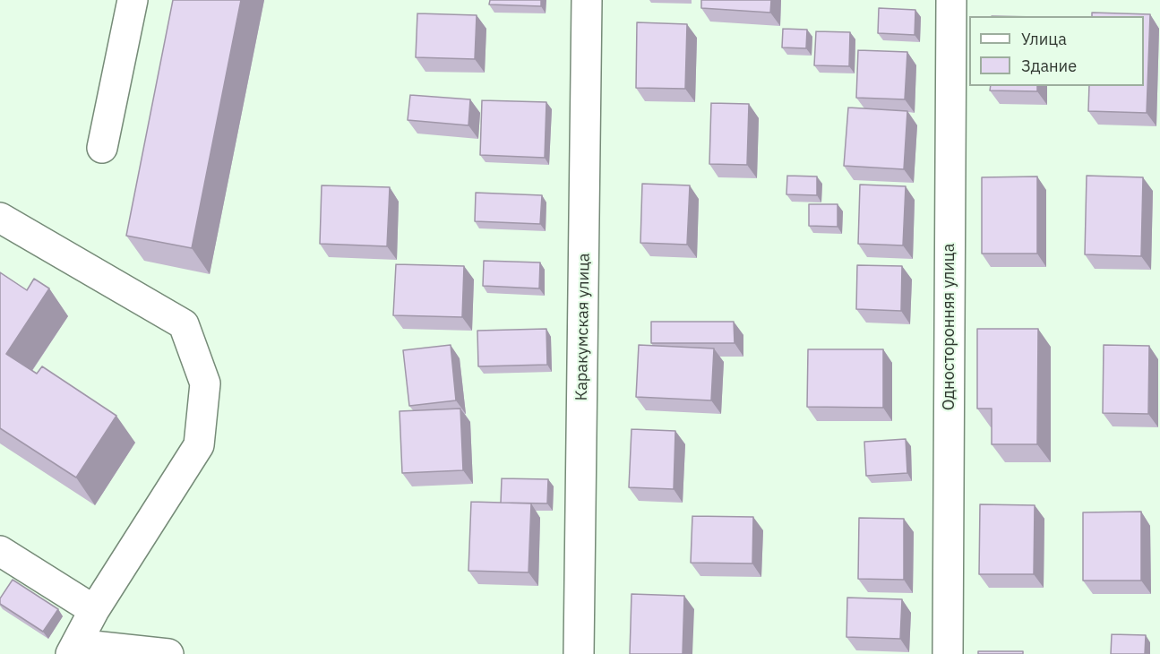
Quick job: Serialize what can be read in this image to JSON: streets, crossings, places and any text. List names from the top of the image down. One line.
{"streets":{"street":["Каракумская улица","Односторонняя улица"]},"legend":["Улица","Здание"]}
